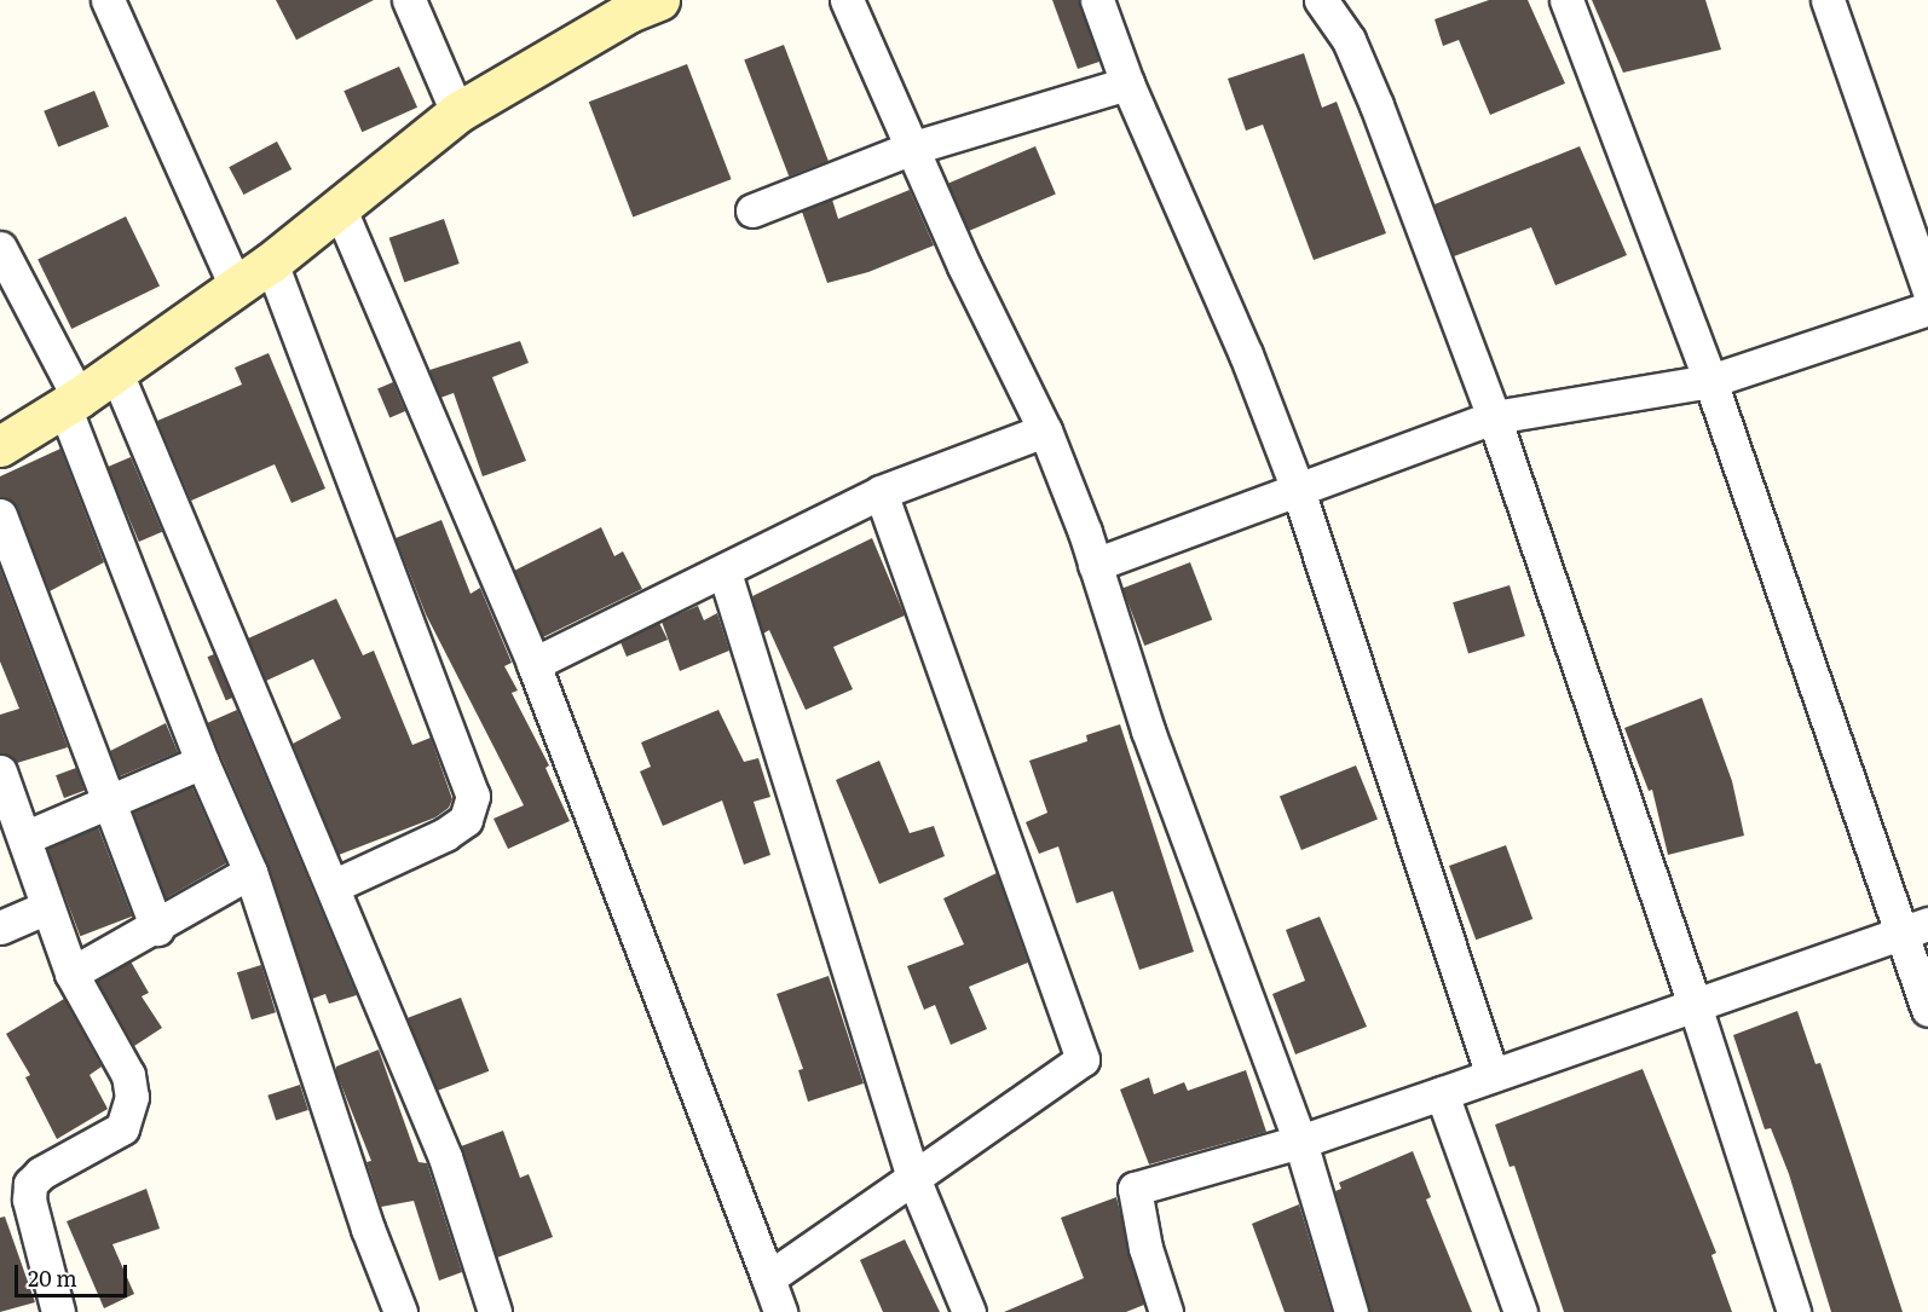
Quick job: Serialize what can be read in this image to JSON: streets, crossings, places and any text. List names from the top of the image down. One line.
{"scale_bar":"20 m"}
